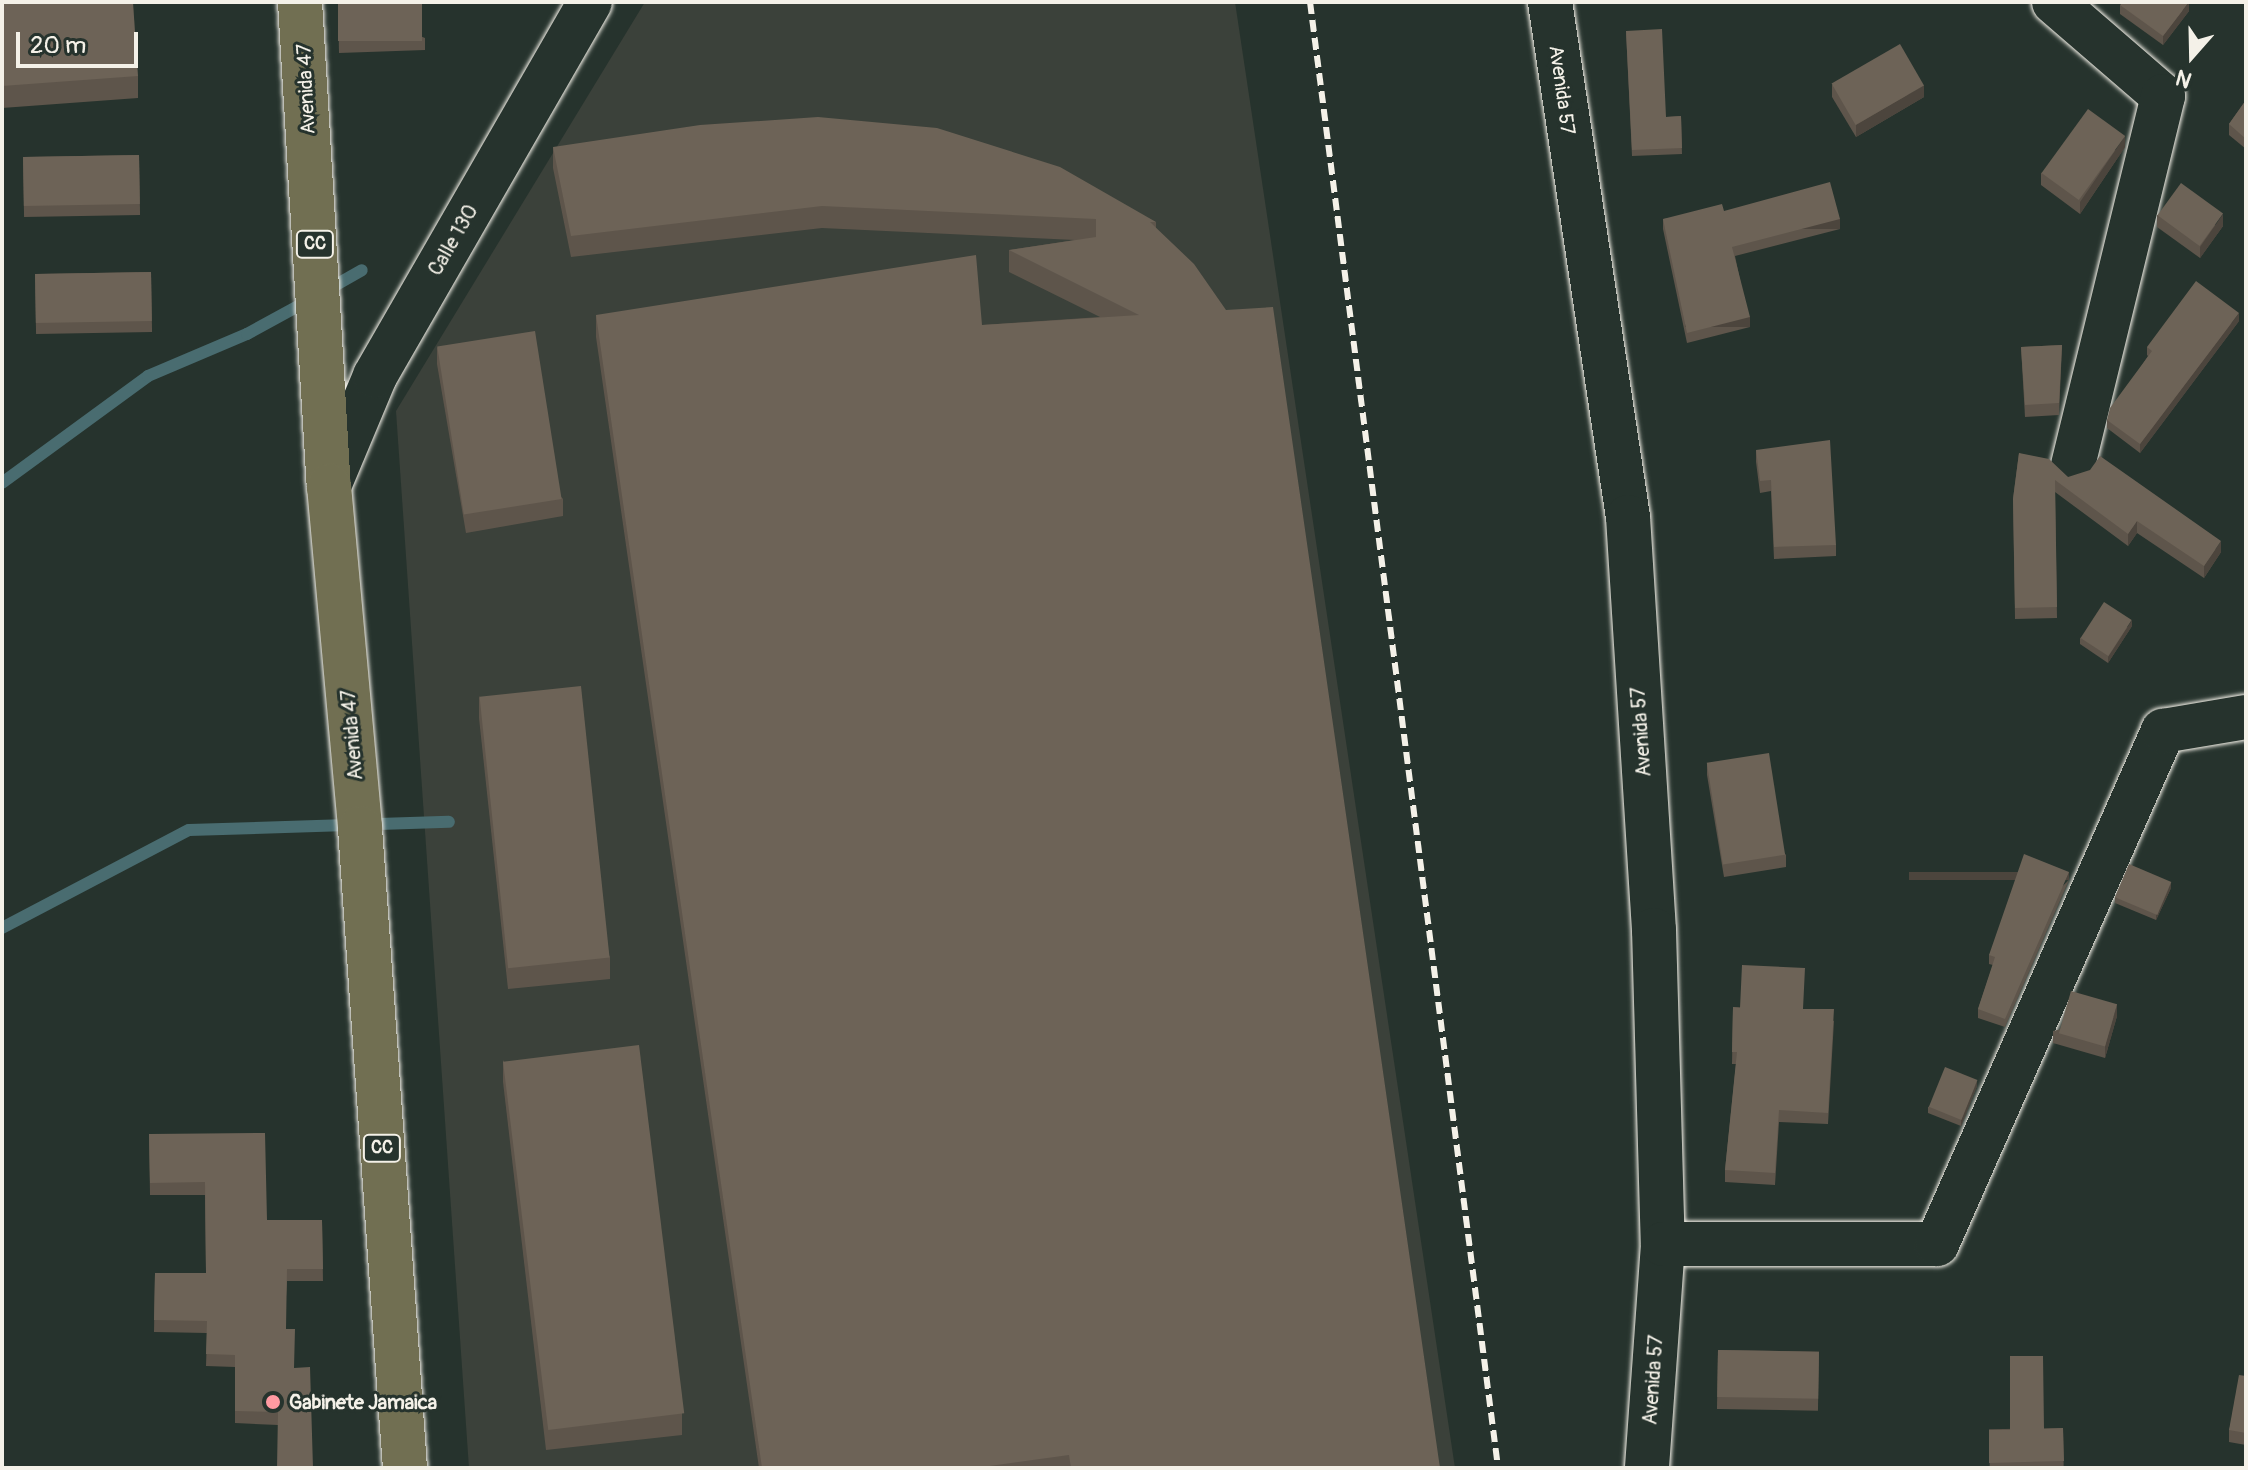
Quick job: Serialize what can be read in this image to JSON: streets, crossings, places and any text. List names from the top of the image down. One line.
{"streets":{"main road":["Avenida 47","CC"],"street":["Avenida 57","Calle 130"]},"crossings":[["Avenida 47","Calle 130"]],"places":["Gabinete Jamaica"],"scale_bar":"20 m","north":"bottom"}
